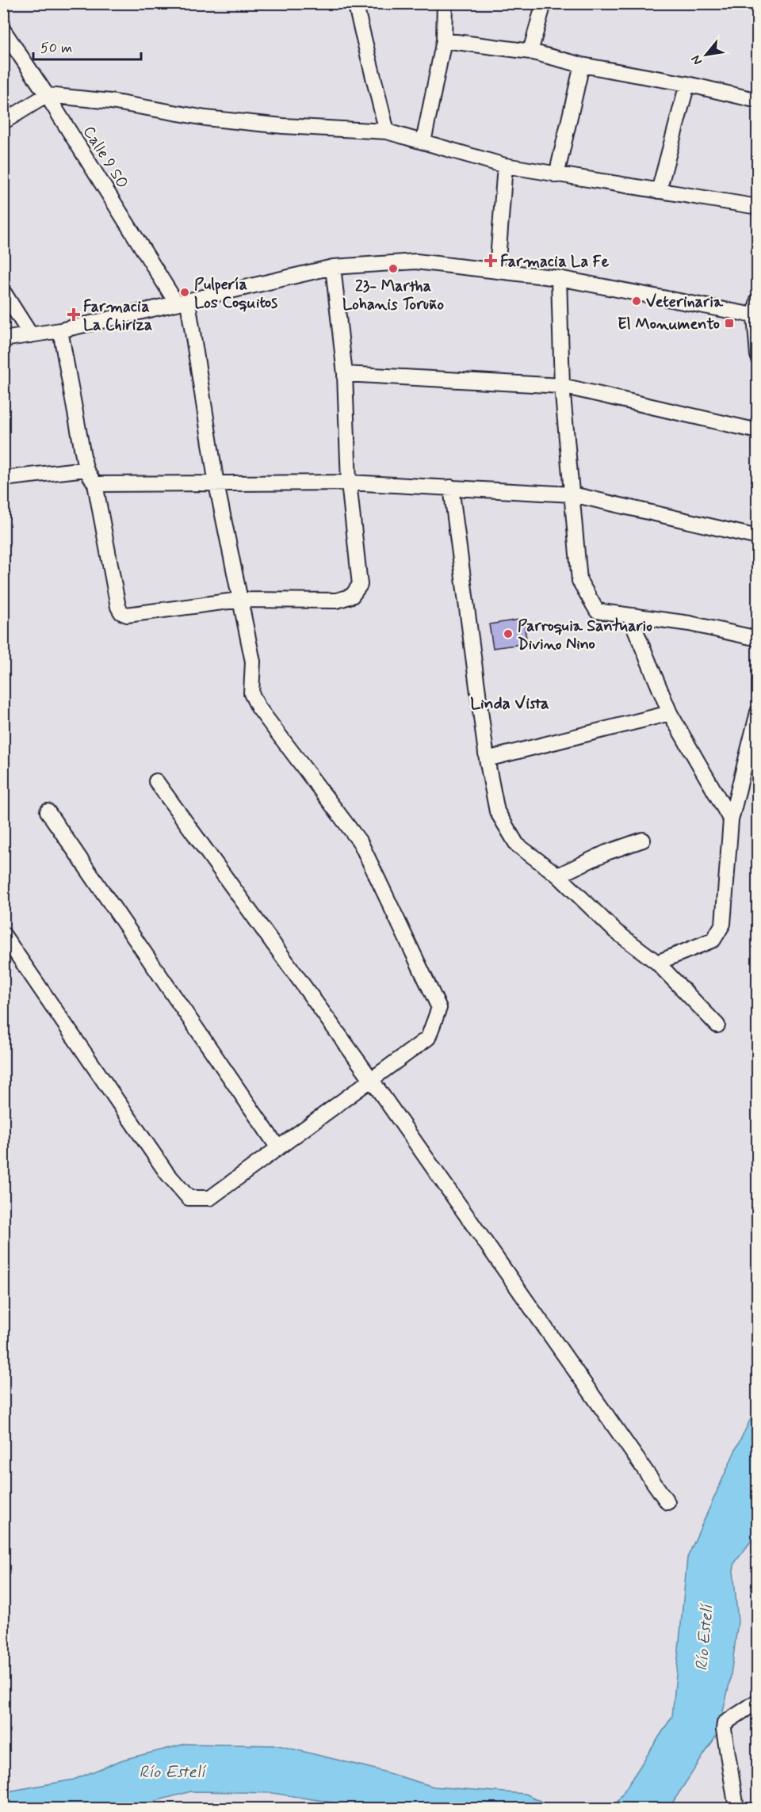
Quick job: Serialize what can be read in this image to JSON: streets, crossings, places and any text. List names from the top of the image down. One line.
{"streets":{"street":["Calle 9 SO"]},"districts":["Linda Vista"],"water":["Río Estelí"],"places":{"health":["Farmacia La Fe","Farmacia La Chiriza"],"other":["23- Martha Lohanis Toruño","Pulpería Los Coquitos","Veterinaria","Parroquia Santuario Divino Nino"],"transit":["El Monumento"]},"scale_bar":"50 m","north":"bottom left"}
